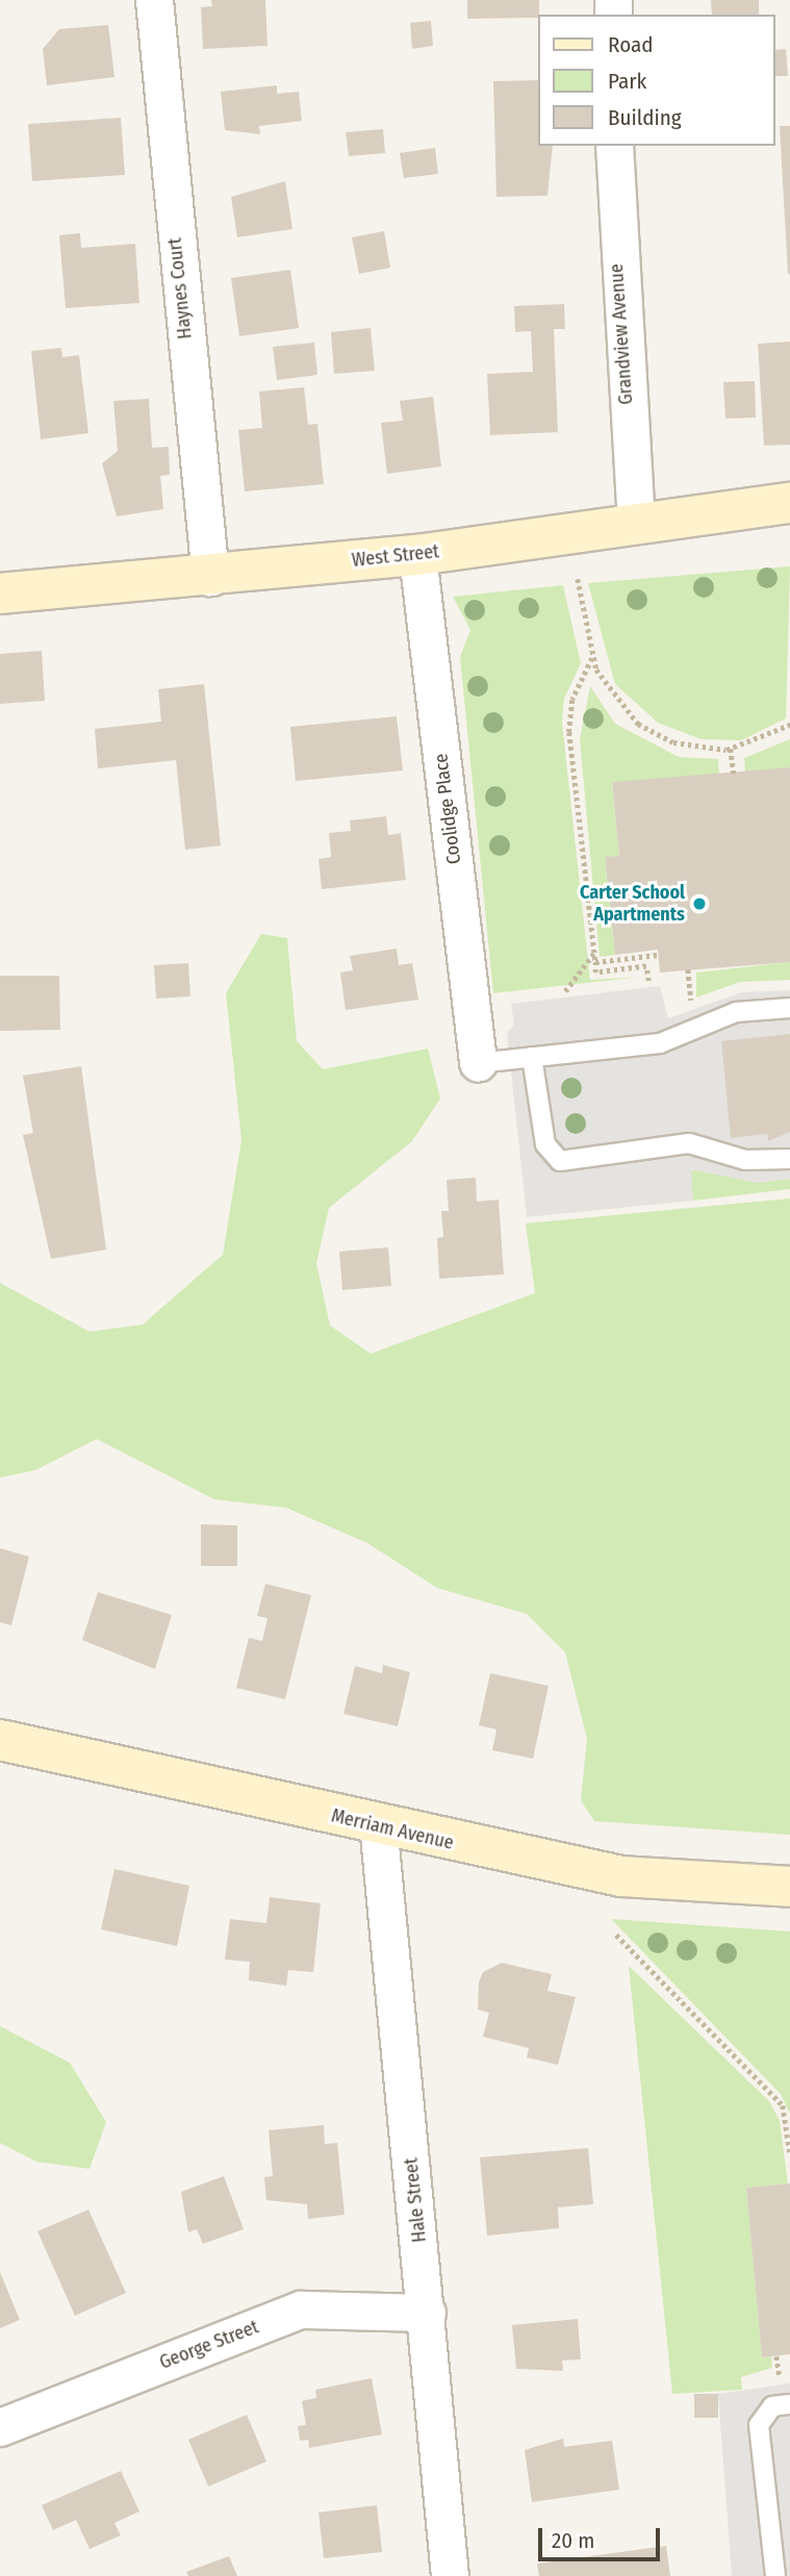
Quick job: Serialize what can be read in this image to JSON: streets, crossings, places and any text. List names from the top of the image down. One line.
{"streets":{"main road":["West Street","Merriam Avenue"],"street":["Haynes Court","Grandview Avenue","Coolidge Place","Hale Street","George Street"]},"crossings":[["Haynes Court","West Street"],["Grandview Avenue","West Street"],["West Street","Coolidge Place"],["Merriam Avenue","Hale Street"],["Hale Street","George Street"]],"places":["Carter School Apartments"],"legend":["Road","Park","Building"],"scale_bar":"20 m"}
